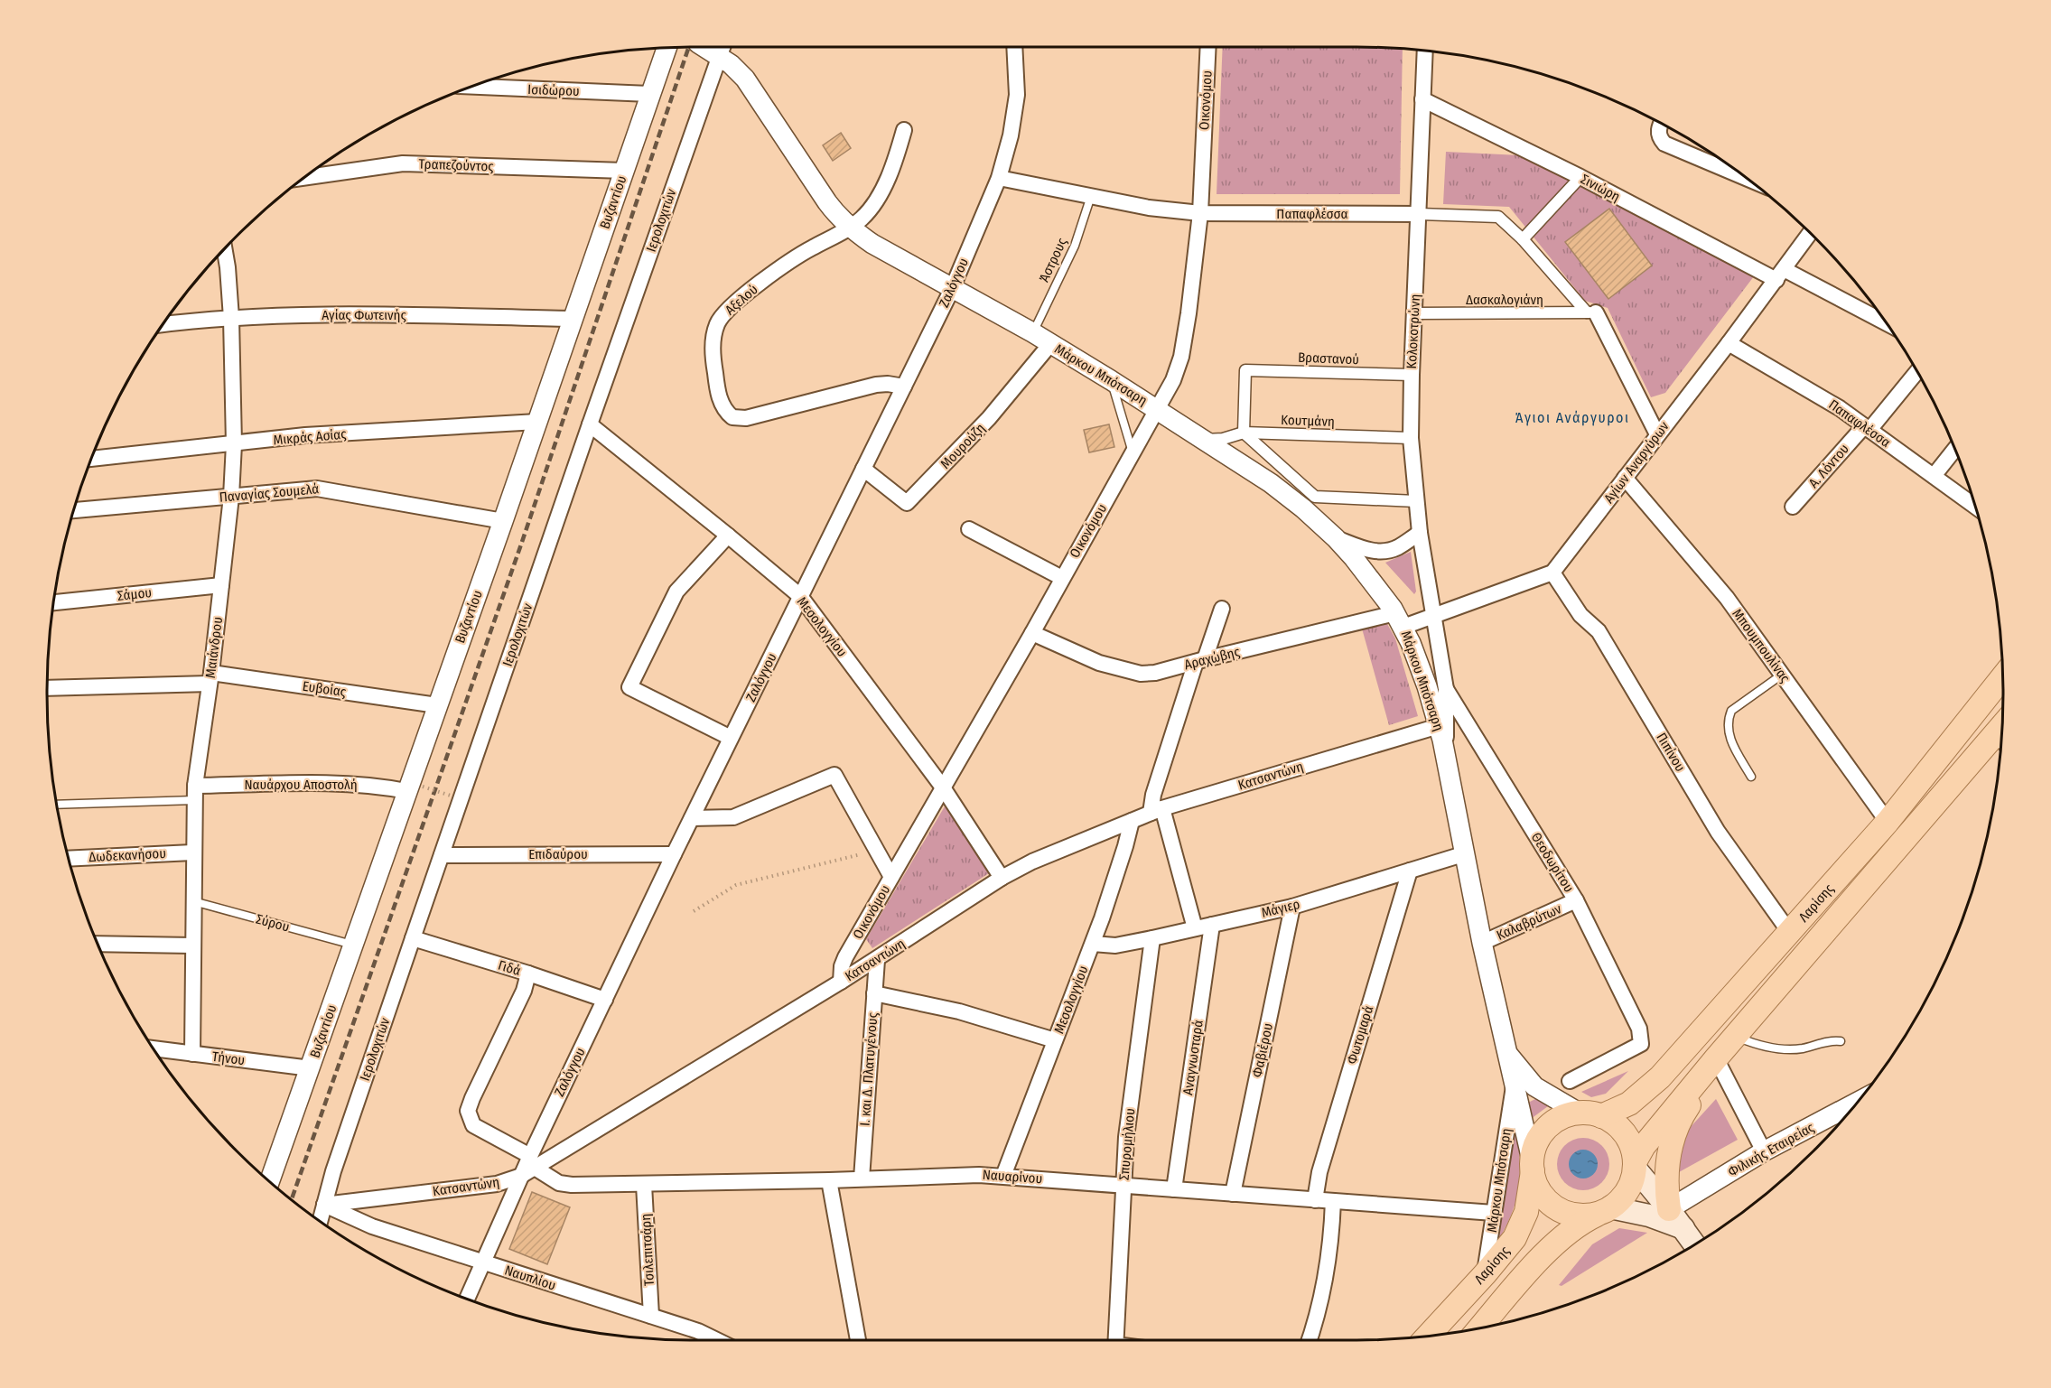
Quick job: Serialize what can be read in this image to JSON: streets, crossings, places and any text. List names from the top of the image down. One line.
{"streets":{"main road":["Λαρίσης"],"street":["Ισιδώρου","Οικονόμου","Τραπεζούντος","Σινιώρη","Βυζαντίου","Παπαφλέσσα","Ιερολοχιτών","Ζαλόγγου","Αξελού","Δασκαλογιάνη","Αγίας Φωτεινής","Κολοκοτρώνη","Βραστανού","Μάρκου Μπότσαρη","Κουτμάνη","Μικράς Ασίας","Μουρούζη","Αγίων Αναργύρων","Α. Λόντου","Παναγίας Σουμελά","Σάμου","Μεσολογγίου","Μπουμπουλίνας","Μαιάνδρου","Αραχώβης","Ευβοίας","Πιπίνου","Κατσαντώνη","Ναυάρχου Αποστολή","Επιδαύρου","Δωδεκανήσου","Θεοδωρίτου","Μάγιερ","Καλαβρύτων","Γιδά","Φωτομαρά","Φαβιέρου","Αναγνωσταρά","Τήνου","Ι. και Δ. Πλατυγένους","Σπυρομήλιου","Φιλικής Εταιρείας","Ναυαρίνου","Τσιλεπιτσάρη","Ναυπλίου"],"lane":["Άστρους","Σύρου"]},"crossings":[["Ισιδώρου","Βυζαντίου"],["Οικονόμου","Παπαφλέσσα"],["Οικονόμου","Μάρκου Μπότσαρη"],["Οικονόμου","Μεσολογγίου"],["Οικονόμου","Αραχώβης"],["Οικονόμου","Κατσαντώνη"],["Τραπεζούντος","Βυζαντίου"],["Σινιώρη","Κολοκοτρώνη"],["Σινιώρη","Αγίων Αναργύρων"],["Βυζαντίου","Αγίας Φωτεινής"],["Βυζαντίου","Μικράς Ασίας"],["Βυζαντίου","Παναγίας Σουμελά"],["Βυζαντίου","Ευβοίας"],["Βυζαντίου","Ναυάρχου Αποστολή"],["Βυζαντίου","Σύρου"],["Βυζαντίου","Τήνου"],["Παπαφλέσσα","Άστρους"],["Παπαφλέσσα","Ζαλόγγου"],["Παπαφλέσσα","Δασκαλογιάνη"],["Παπαφλέσσα","Κολοκοτρώνη"],["Παπαφλέσσα","Αγίων Αναργύρων"],["Παπαφλέσσα","Α. Λόντου"],["Ιερολοχιτών","Μάρκου Μπότσαρη"],["Ιερολοχιτών","Μεσολογγίου"],["Ιερολοχιτών","Κατσαντώνη"],["Ιερολοχιτών","Επιδαύρου"],["Ιερολοχιτών","Γιδά"],["Ιερολοχιτών","Ναυπλίου"],["Άστρους","Μάρκου Μπότσαρη"],["Ζαλόγγου","Αξελού"],["Ζαλόγγου","Μάρκου Μπότσαρη"],["Ζαλόγγου","Μουρούζη"],["Ζαλόγγου","Μεσολογγίου"],["Ζαλόγγου","Κατσαντώνη"],["Ζαλόγγου","Επιδαύρου"],["Ζαλόγγου","Γιδά"],["Ζαλόγγου","Ναυαρίνου"],["Ζαλόγγου","Ναυπλίου"],["Αξελού","Μάρκου Μπότσαρη"],["Δασκαλογιάνη","Κολοκοτρώνη"],["Αγίας Φωτεινής","Μαιάνδρου"],["Κολοκοτρώνη","Βραστανού"],["Κολοκοτρώνη","Μάρκου Μπότσαρη"],["Κολοκοτρώνη","Κουτμάνη"],["Βραστανού","Κουτμάνη"],["Μάρκου Μπότσαρη","Κουτμάνη"],["Μάρκου Μπότσαρη","Μουρούζη"],["Μάρκου Μπότσαρη","Αραχώβης"],["Μάρκου Μπότσαρη","Κατσαντώνη"],["Μάρκου Μπότσαρη","Θεοδωρίτου"],["Μάρκου Μπότσαρη","Λαρίσης"],["Μάρκου Μπότσαρη","Μάγιερ"],["Μάρκου Μπότσαρη","Καλαβρύτων"],["Μάρκου Μπότσαρη","Ναυαρίνου"],["Μικράς Ασίας","Μαιάνδρου"],["Αγίων Αναργύρων","Μπουμπουλίνας"],["Αγίων Αναργύρων","Πιπίνου"],["Παναγίας Σουμελά","Μαιάνδρου"],["Σάμου","Μαιάνδρου"],["Μεσολογγίου","Κατσαντώνη"],["Μεσολογγίου","Μάγιερ"],["Μεσολογγίου","Ναυαρίνου"],["Μπουμπουλίνας","Λαρίσης"],["Μαιάνδρου","Ευβοίας"],["Μαιάνδρου","Ναυάρχου Αποστολή"],["Μαιάνδρου","Δωδεκανήσου"],["Μαιάνδρου","Σύρου"],["Μαιάνδρου","Τήνου"],["Πιπίνου","Λαρίσης"],["Κατσαντώνη","Ι. και Δ. Πλατυγένους"],["Κατσαντώνη","Ναυαρίνου"],["Κατσαντώνη","Ναυπλίου"],["Θεοδωρίτου","Καλαβρύτων"],["Μάγιερ","Φωτομαρά"],["Μάγιερ","Φαβιέρου"],["Μάγιερ","Αναγνωσταρά"],["Μάγιερ","Σπυρομήλιου"],["Γιδά","Ναυαρίνου"],["Φωτομαρά","Ναυαρίνου"],["Φαβιέρου","Ναυαρίνου"],["Αναγνωσταρά","Ναυαρίνου"],["Ι. και Δ. Πλατυγένους","Ναυαρίνου"],["Σπυρομήλιου","Ναυαρίνου"],["Ναυαρίνου","Τσιλεπιτσάρη"],["Τσιλεπιτσάρη","Ναυπλίου"]],"districts":["Άγιοι Ανάργυροι"]}
